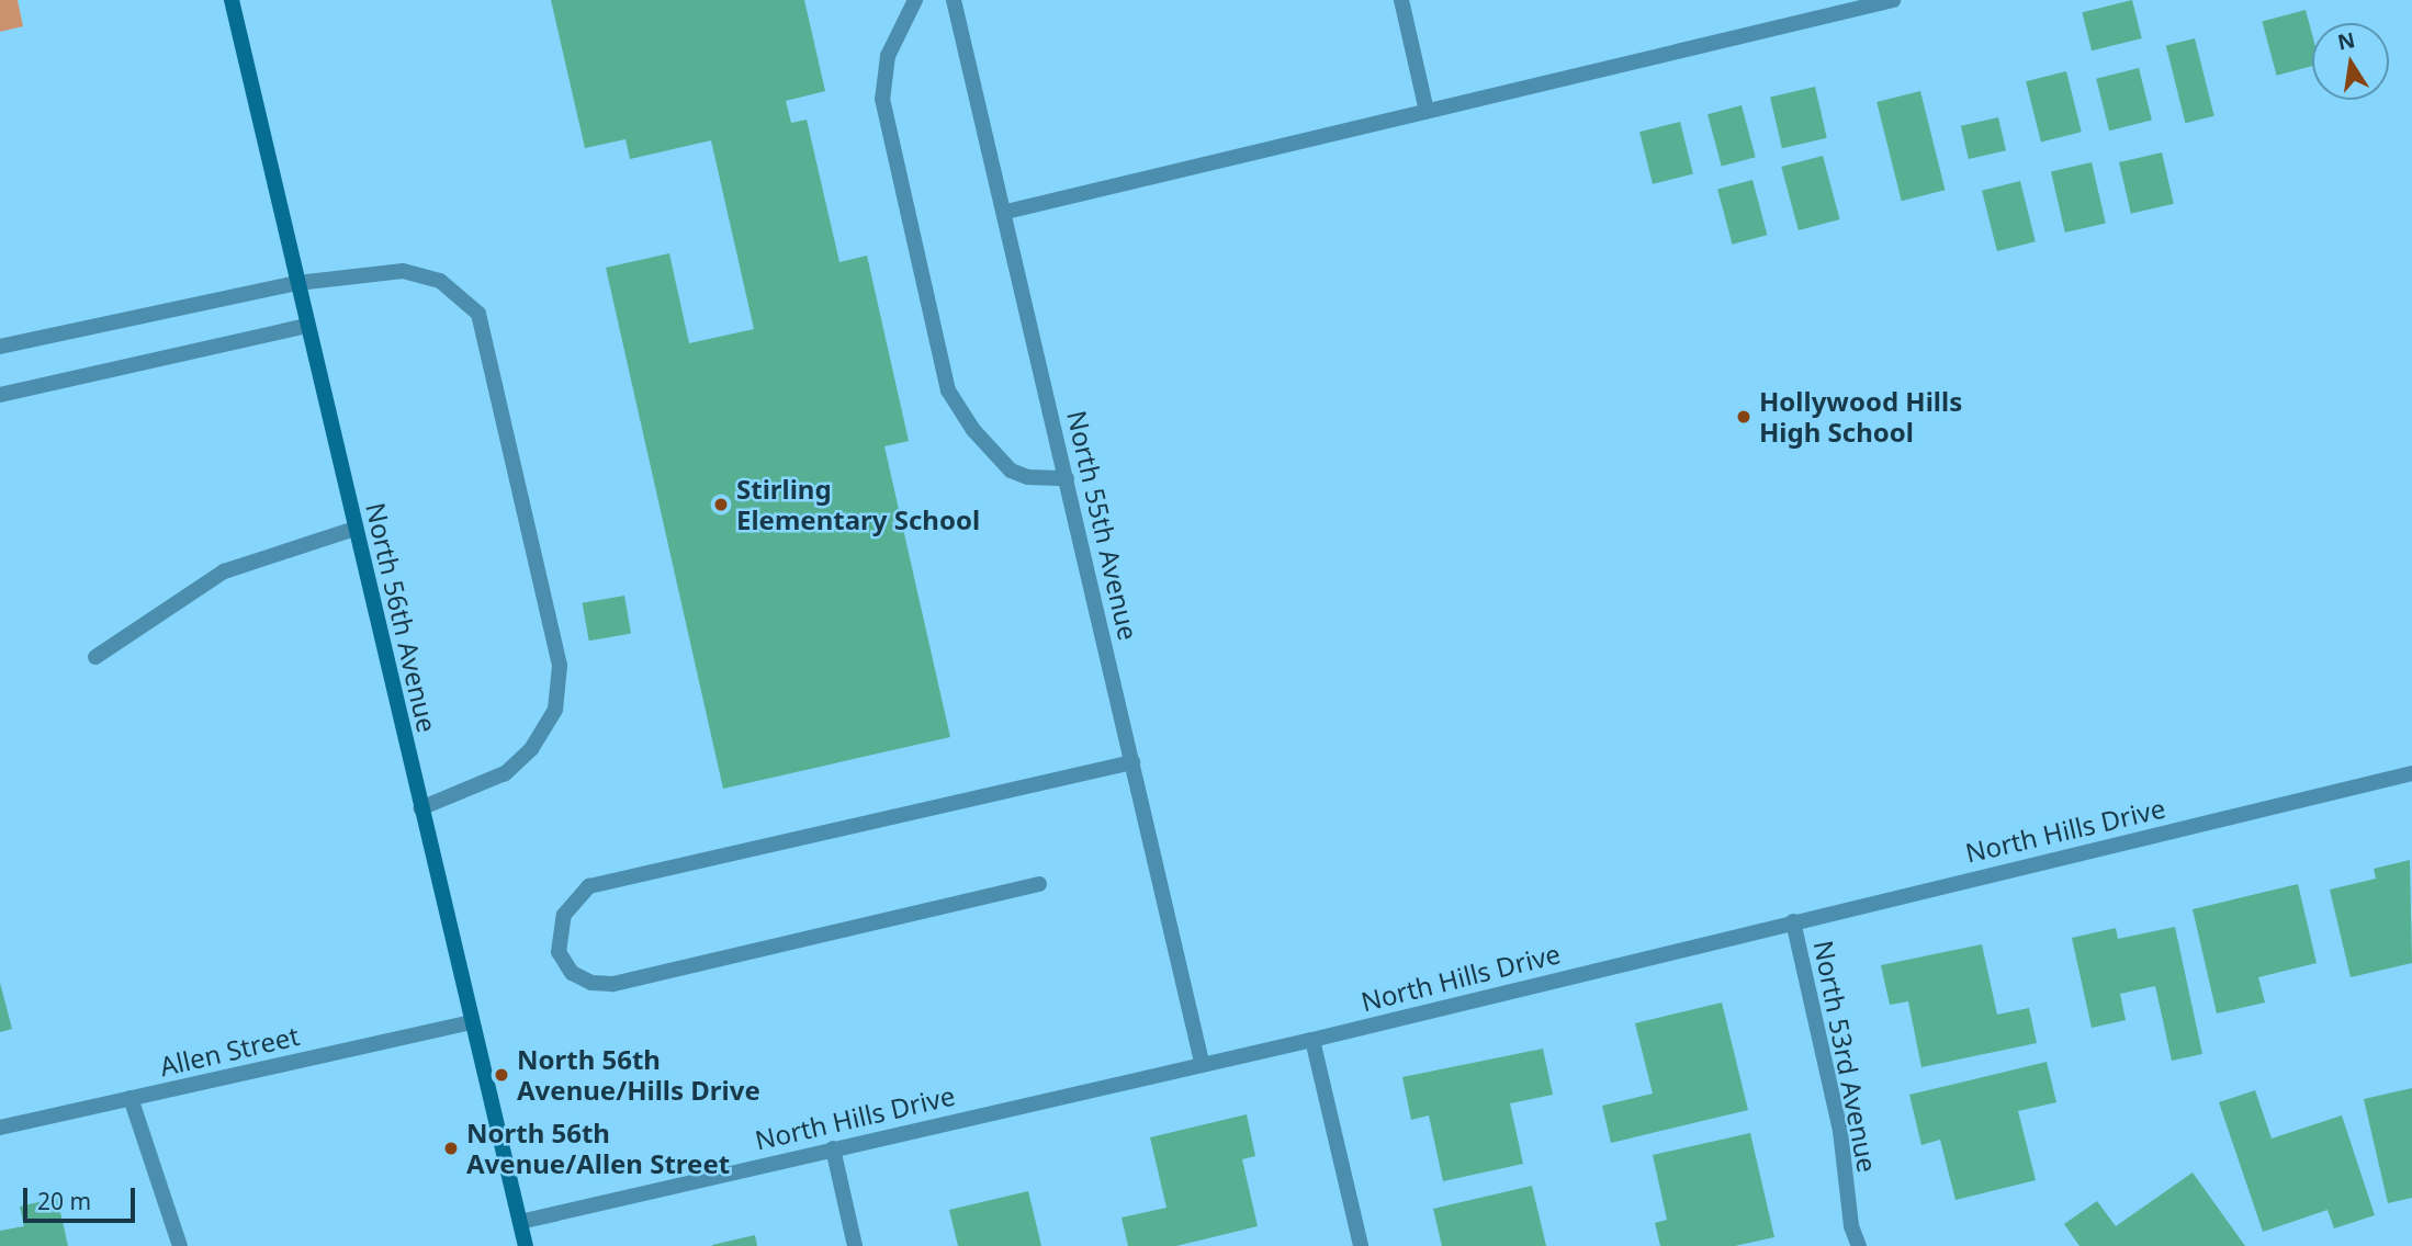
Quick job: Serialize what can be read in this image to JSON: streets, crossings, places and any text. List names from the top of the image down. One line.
{"streets":{"street":["North 55th Avenue","North 56th Avenue","North Hills Drive","Allen Street","North 53rd Avenue"]},"crossings":[["North 55th Avenue","North Hills Drive"],["North 56th Avenue","North Hills Drive"],["North 56th Avenue","Allen Street"],["North Hills Drive","North 53rd Avenue"]],"places":["Hollywood Hills High School","Stirling Elementary School","North 56th Avenue/Hills Drive","North 56th Avenue/Allen Street"],"scale_bar":"20 m","north":"top"}
